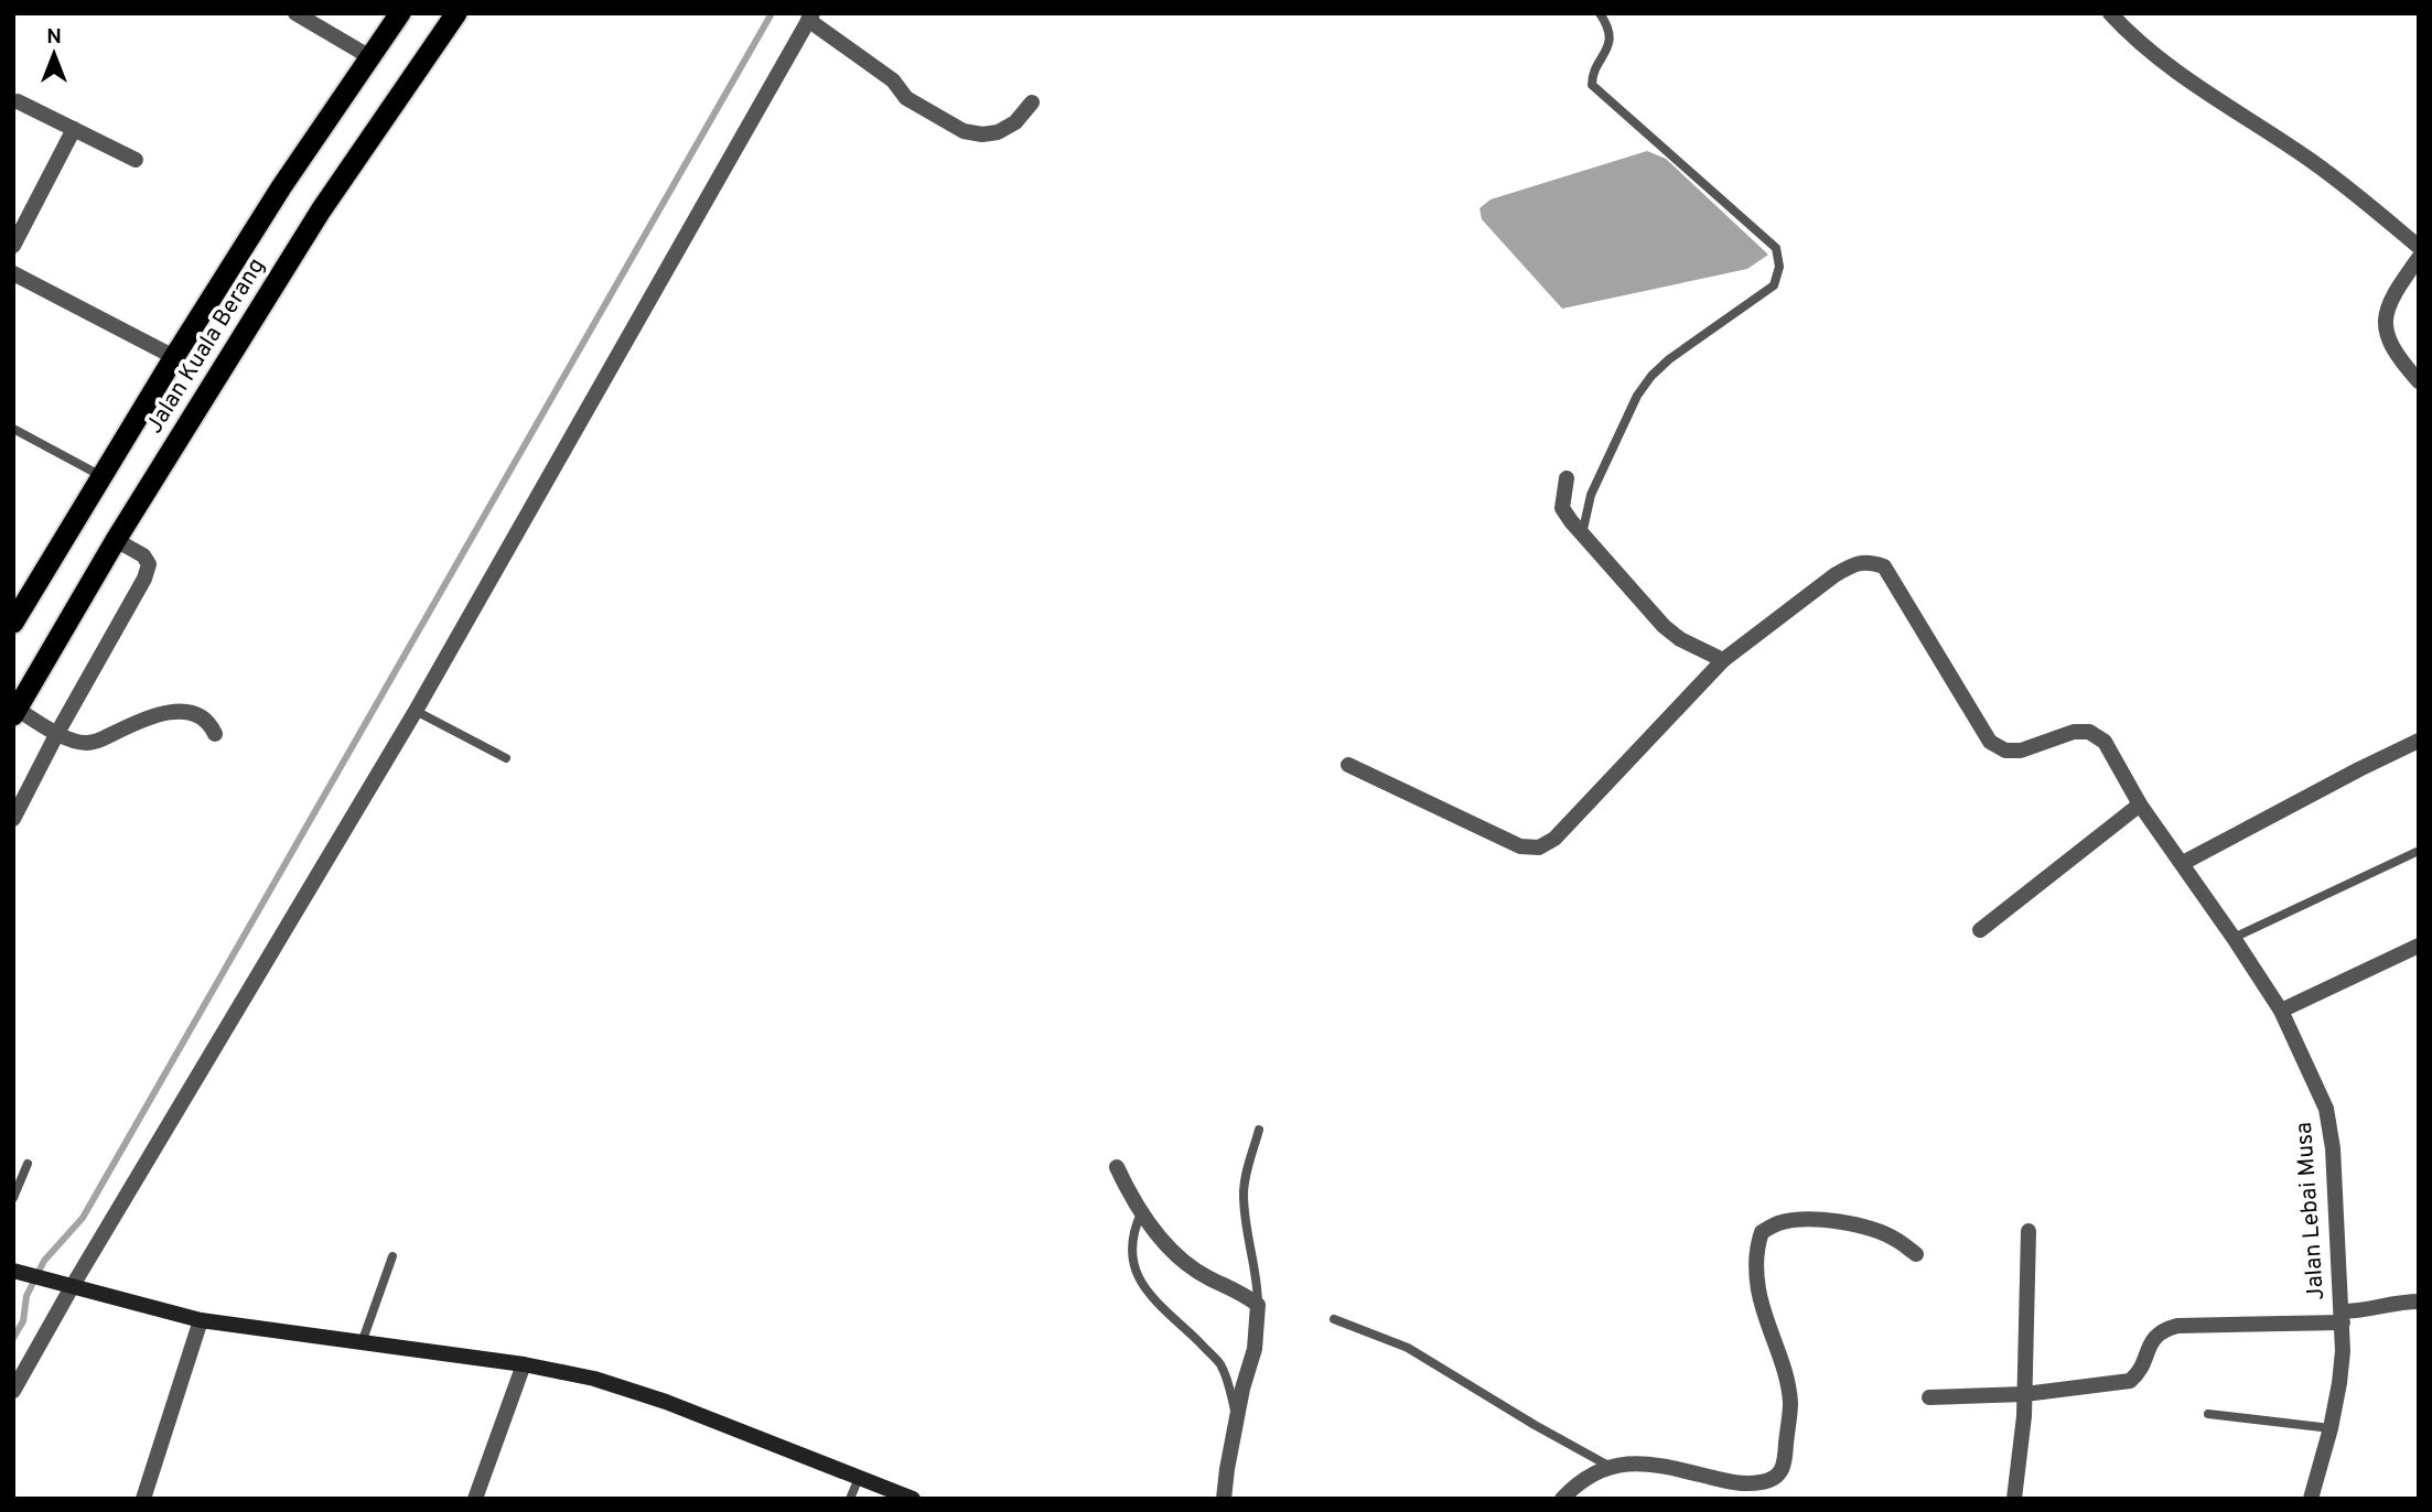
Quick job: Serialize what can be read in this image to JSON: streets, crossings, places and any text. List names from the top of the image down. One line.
{"streets":{"highway":["Jalan Kuala Berang"],"street":["Jalan Lebai Musa"]},"north":"top"}
